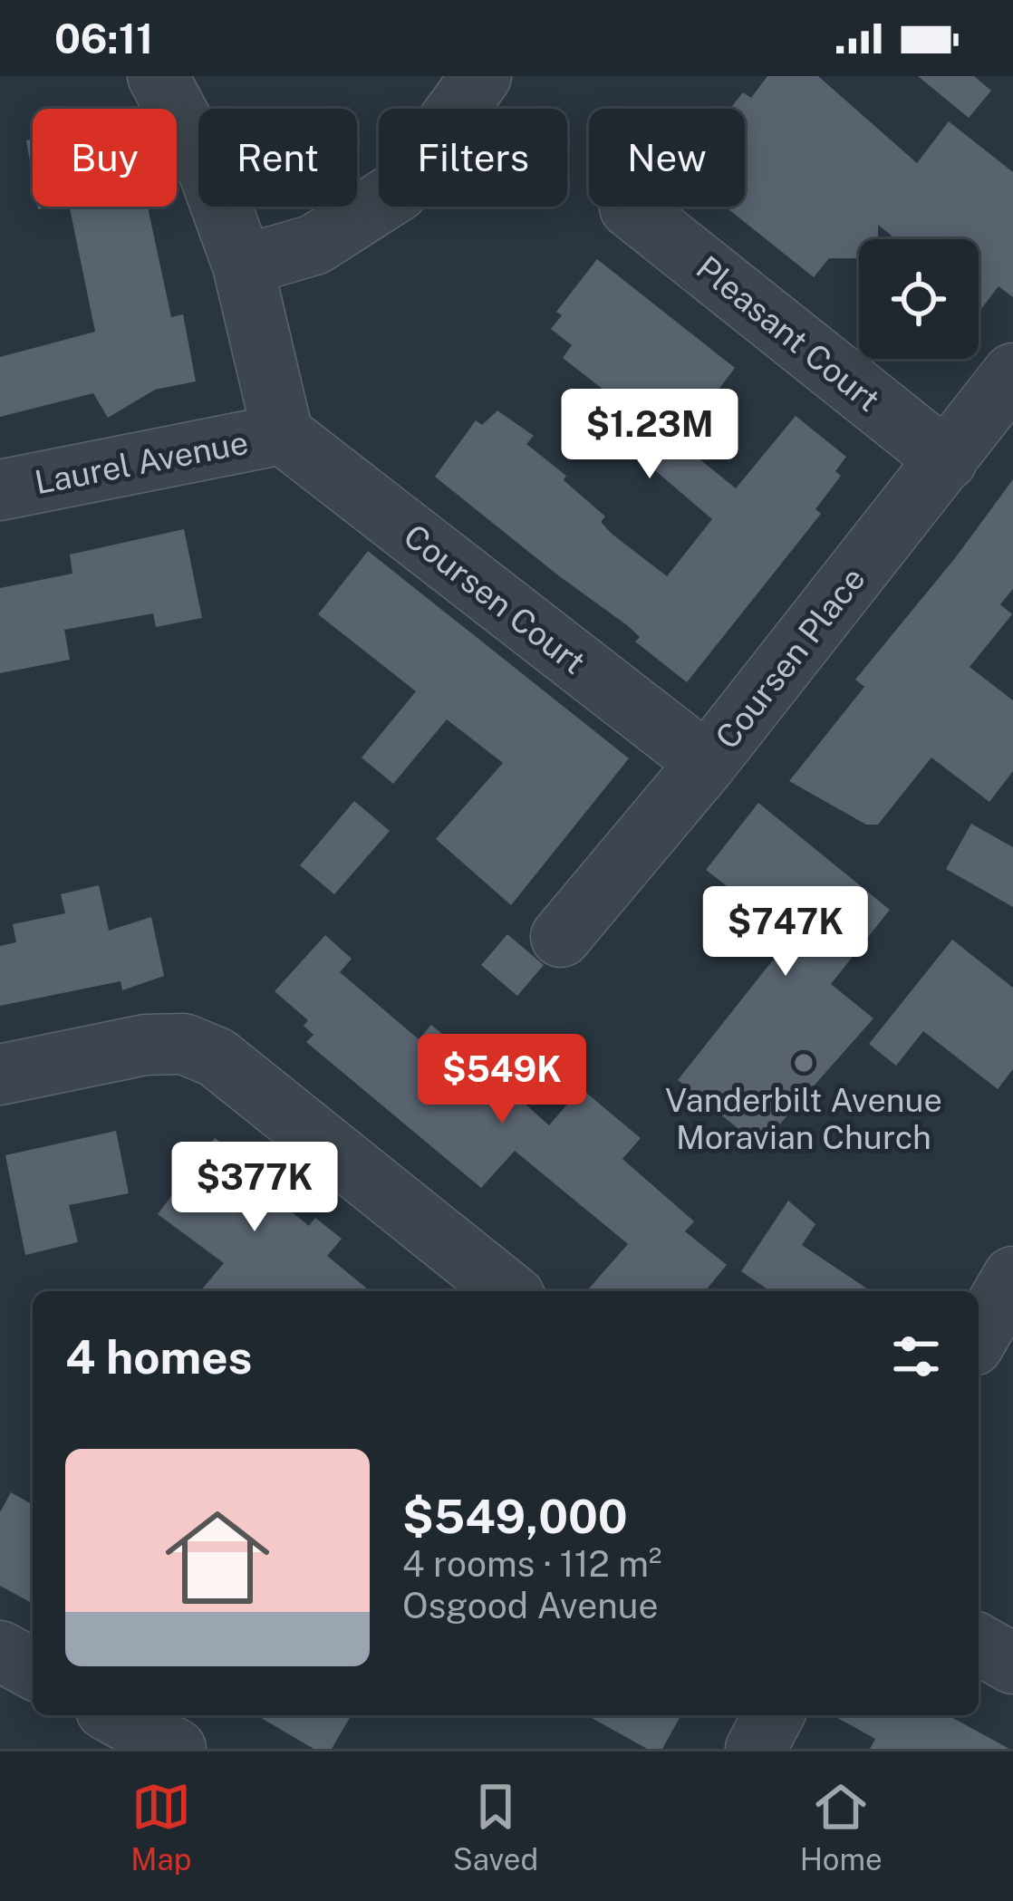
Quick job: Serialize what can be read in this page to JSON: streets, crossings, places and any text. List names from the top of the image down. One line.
{"streets":{"street":["Pleasant Court","Laurel Avenue","Coursen Court","Coursen Place"]},"crossings":[["Pleasant Court","Coursen Place"],["Laurel Avenue","Coursen Court"],["Coursen Court","Coursen Place"]],"places":["Vanderbilt Avenue Moravian Church"],"page":{"status":"06:11","chip":["Buy","Rent","Filters","New"],"price":["$1.23M","$747K","$549K","$377K"],"heading":"4 homes","list":[{"name":"$549,000","note":"4 rooms · 112 m² · Osgood Avenue"}],"tabs":["Map","Saved","Home"]}}
